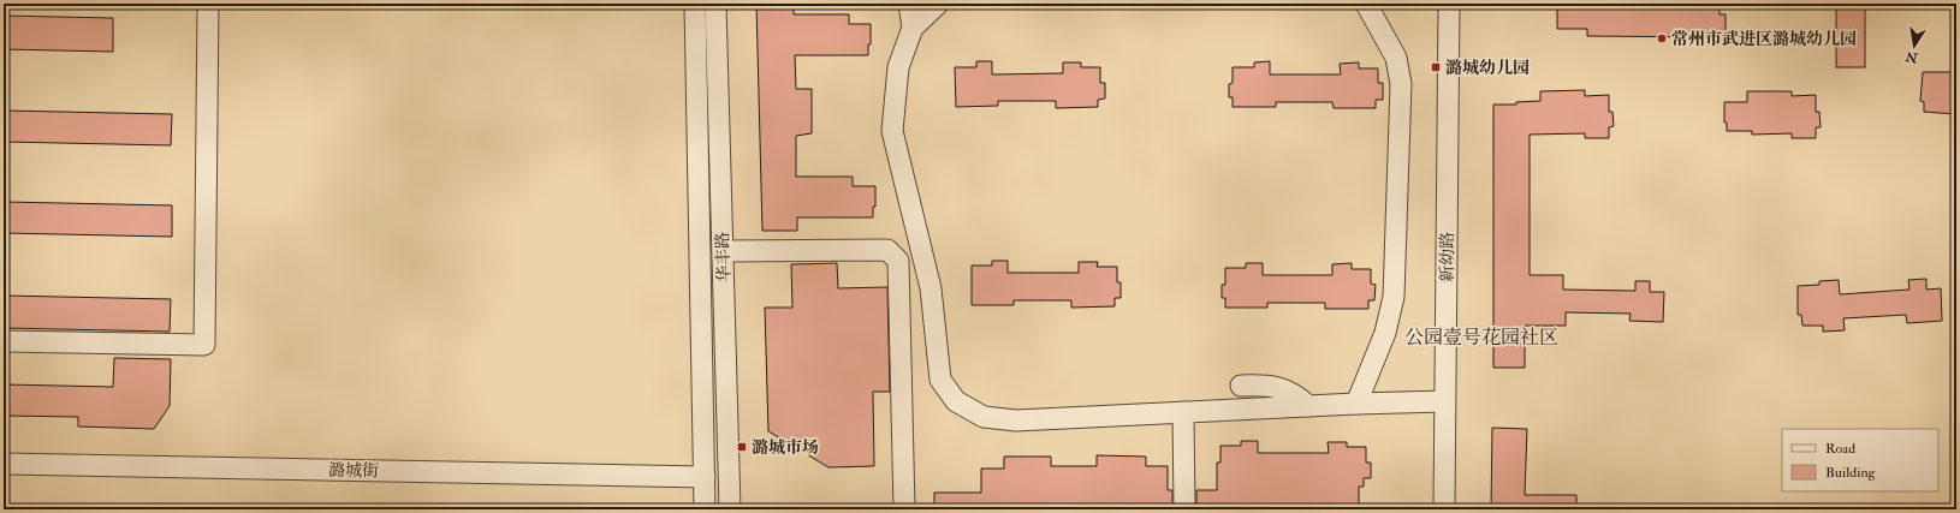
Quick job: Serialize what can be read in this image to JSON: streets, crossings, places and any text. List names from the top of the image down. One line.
{"streets":{"street":["华丰路","新幼路","潞城街"]},"crossings":[["华丰路","潞城街"]],"districts":["公园壹号花园社区"],"places":{"other":["常州市武进区潞城幼儿园"],"transit":["潞城幼儿园","潞城市场"]},"legend":["Road","Building"],"north":"bottom"}
